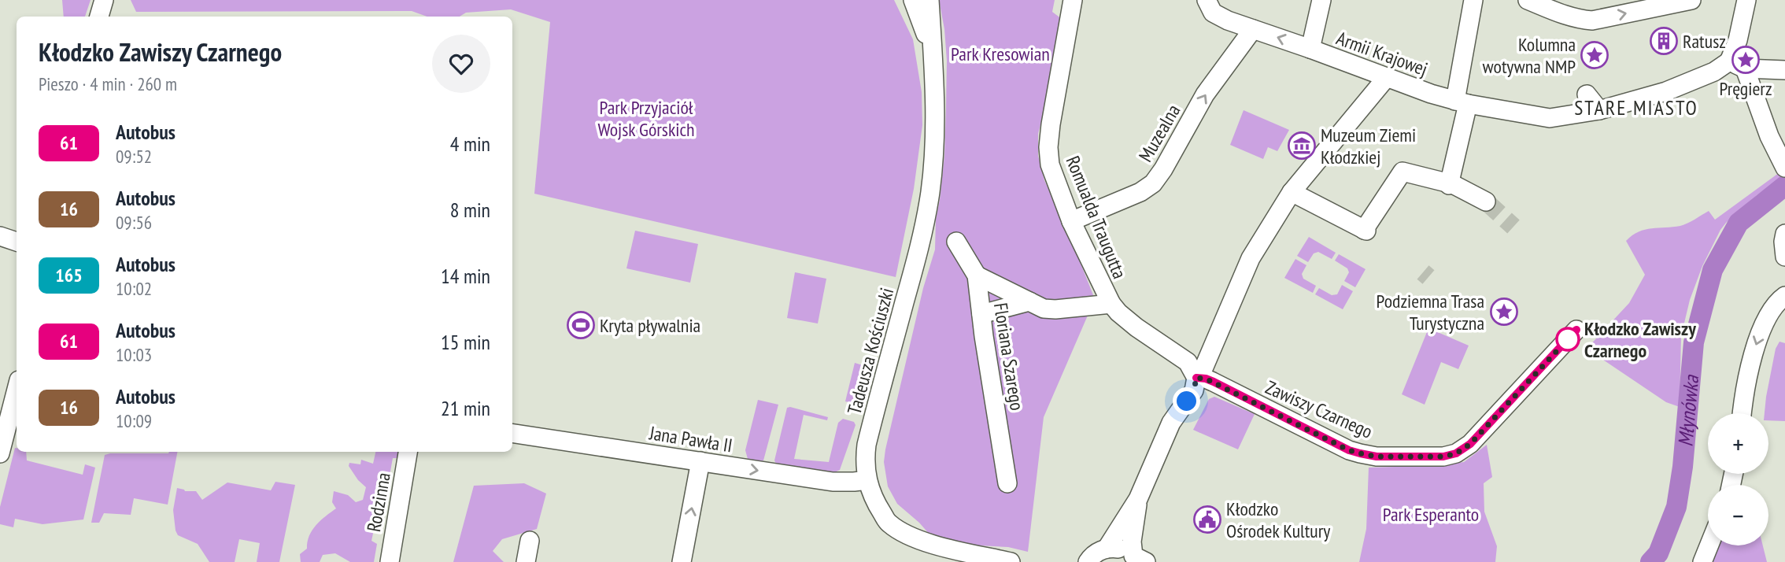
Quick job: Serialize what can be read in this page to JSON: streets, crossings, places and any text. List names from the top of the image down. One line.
{"streets":{"street":["Armii Krajowej","Muzealna","Romualda Traugutta","Tadeusza Kościuszki","Floriana Szarego","Zawiszy Czarnego","Jana Pawła II","Rodzinna"]},"crossings":[["Armii Krajowej","Muzealna"],["Muzealna","Romualda Traugutta"],["Romualda Traugutta","Zawiszy Czarnego"],["Tadeusza Kościuszki","Jana Pawła II"]],"one_way":["Jana Pawła II"],"districts":["STARE MIASTO"],"water":["Młynówka"],"parks":["Park Kresowian","Park Przyjaciół Wojsk Górskich","Park Esperanto"],"places":{"building":["Ratusz"],"place":["Kolumna wotywna NMP","Pręgierz","Podziemna Trasa Turystyczna"],"museum":["Muzeum Ziemi Kłodzkiej"],"sports":["Kryta pływalnia"],"other":["Kłodzko Zawiszy Czarnego"],"public building":["Kłodzko Ośrodek Kultury"]},"lines":["bus line 61"],"page":{"heading":["Kłodzko Zawiszy Czarnego","Pieszo · 4 min · 260 m"],"list":[{"mark":"61","name":"Autobus","note":"09:52","value":"4 min"},{"mark":"16","name":"Autobus","note":"09:56","value":"8 min"},{"mark":"165","name":"Autobus","note":"10:02","value":"14 min"},{"mark":"61","name":"Autobus","note":"10:03","value":"15 min"},{"mark":"16","name":"Autobus","note":"10:09","value":"21 min"}],"map_buttons":["+","−"]}}
